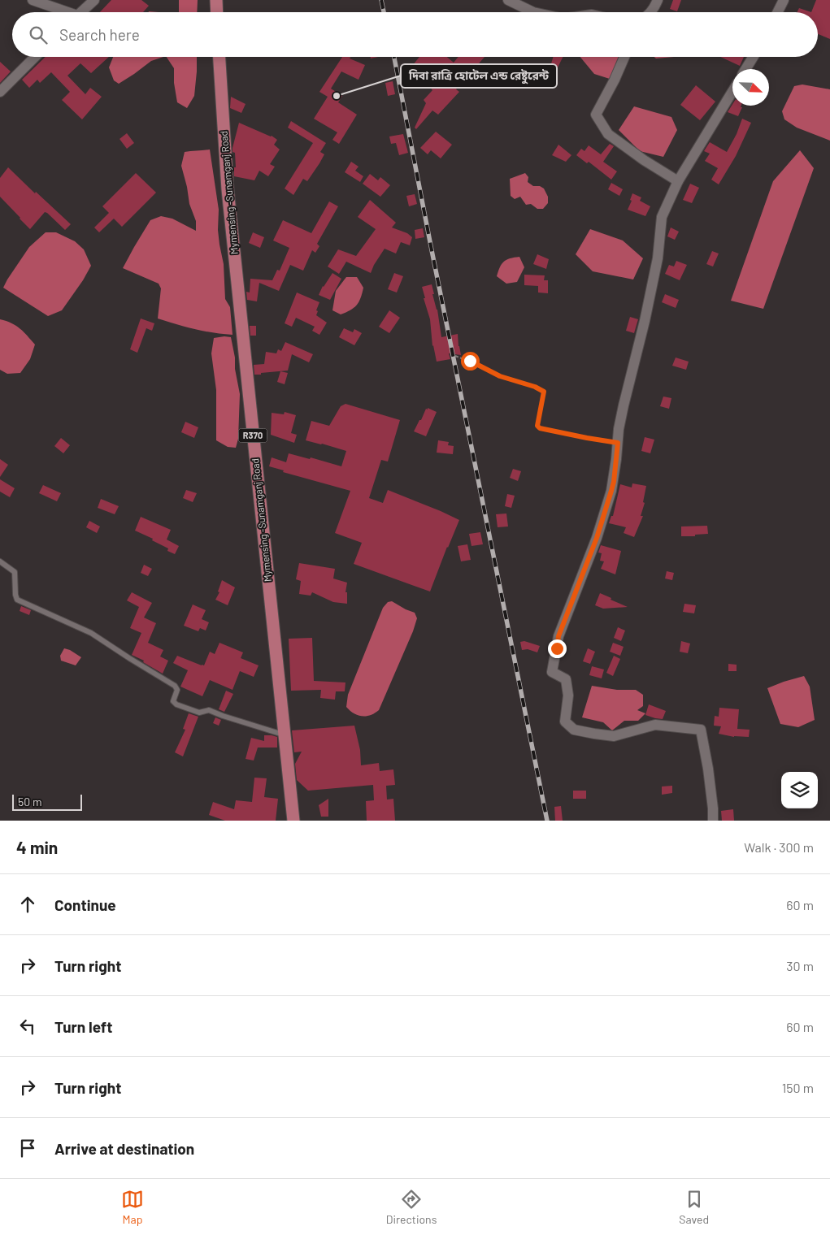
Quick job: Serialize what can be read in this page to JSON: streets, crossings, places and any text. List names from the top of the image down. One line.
{"streets":{"main road":["Mymensing -Sunamganj Road","R370"]},"places":["দিবা রাত্রি হোটেল এন্ড রেষ্টুরেন্ট"],"scale_bar":"50 m","north":"bottom right","page":{"search":"Search here","scale":"50 m","heading":["4 min","Walk · 300 m"],"list":[["Continue","60 m"],["Turn right","30 m"],["Turn left","60 m"],["Turn right","150 m"],"Arrive at destination"],"nav":["Map","Directions","Saved"]}}
